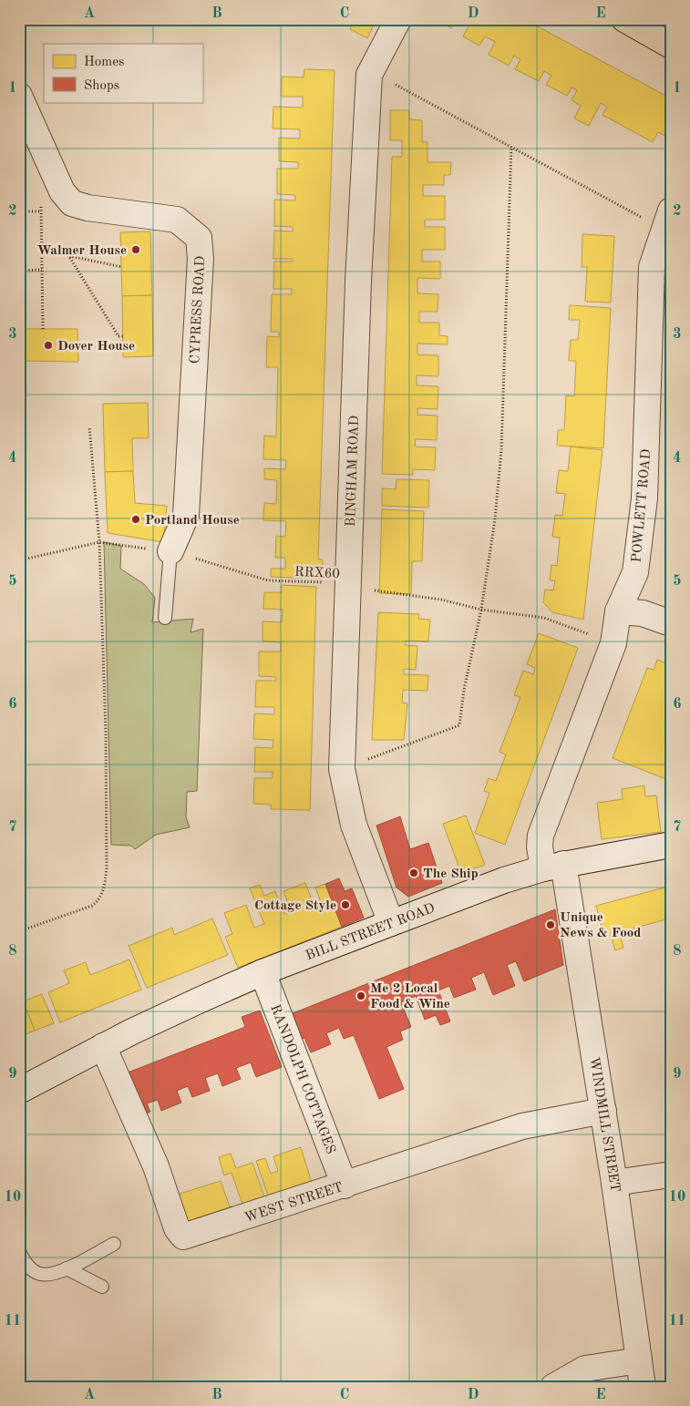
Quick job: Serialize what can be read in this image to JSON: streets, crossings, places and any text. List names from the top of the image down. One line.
{"streets":{"street":["CYPRESS ROAD","BINGHAM ROAD","POWLETT ROAD","BILL STREET ROAD","RANDOLPH COTTAGES","WINDMILL STREET","WEST STREET"],"path":["RRX60"]},"crossings":[["CYPRESS ROAD","RRX60"],["BINGHAM ROAD","RRX60"],["BINGHAM ROAD","BILL STREET ROAD"],["POWLETT ROAD","RRX60"],["POWLETT ROAD","BILL STREET ROAD"],["POWLETT ROAD","WINDMILL STREET"],["BILL STREET ROAD","RANDOLPH COTTAGES"],["BILL STREET ROAD","WINDMILL STREET"],["BILL STREET ROAD","WEST STREET"],["RANDOLPH COTTAGES","WEST STREET"],["WINDMILL STREET","WEST STREET"]],"places":["Walmer House","Dover House","Portland House","The Ship","Cottage Style","Unique News & Food","Me 2 Local Food & Wine"],"legend":["Homes","Shops"],"grid":{"columns":["A","B","C","D","E"],"rows":["1","2","3","4","5","6","7","8","9","10","11"]}}
